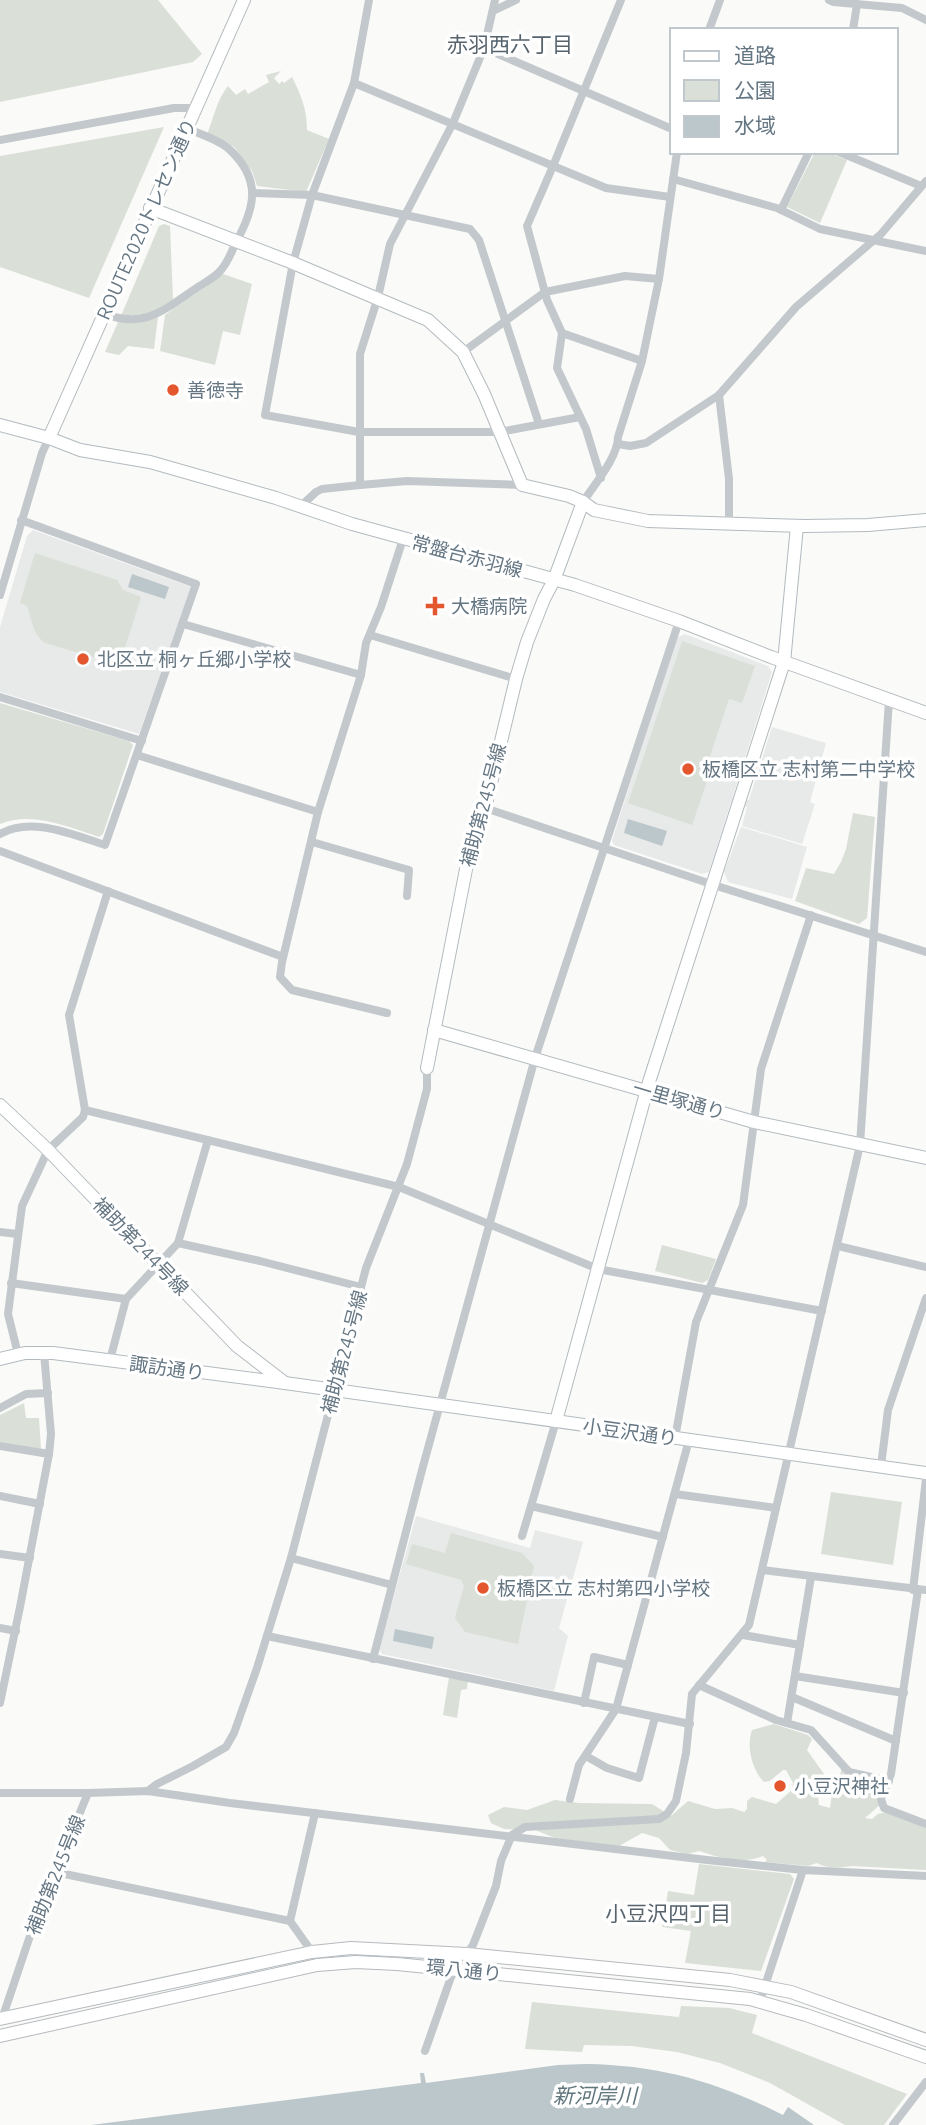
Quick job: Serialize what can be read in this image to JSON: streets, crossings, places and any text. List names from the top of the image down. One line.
{"streets":{"street":["ROUTE2020トレセン通り","常盤台赤羽線","補助第245号線","一里塚通り","補助第244号線","諏訪通り","小豆沢通り","環八通り"]},"crossings":[["ROUTE2020トレセン通り","常盤台赤羽線"],["常盤台赤羽線","補助第245号線"],["補助第245号線","一里塚通り"],["補助第245号線","諏訪通り"],["補助第245号線","小豆沢通り"],["補助第245号線","環八通り"],["補助第244号線","諏訪通り"],["諏訪通り","小豆沢通り"]],"districts":["赤羽西六丁目","小豆沢四丁目"],"water":["新河岸川"],"places":{"other":["善徳寺","北区立 桐ヶ丘郷小学校","板橋区立 志村第二中学校","板橋区立 志村第四小学校","小豆沢神社"],"health":["大橋病院"]},"legend":["道路","公園","水域"]}
